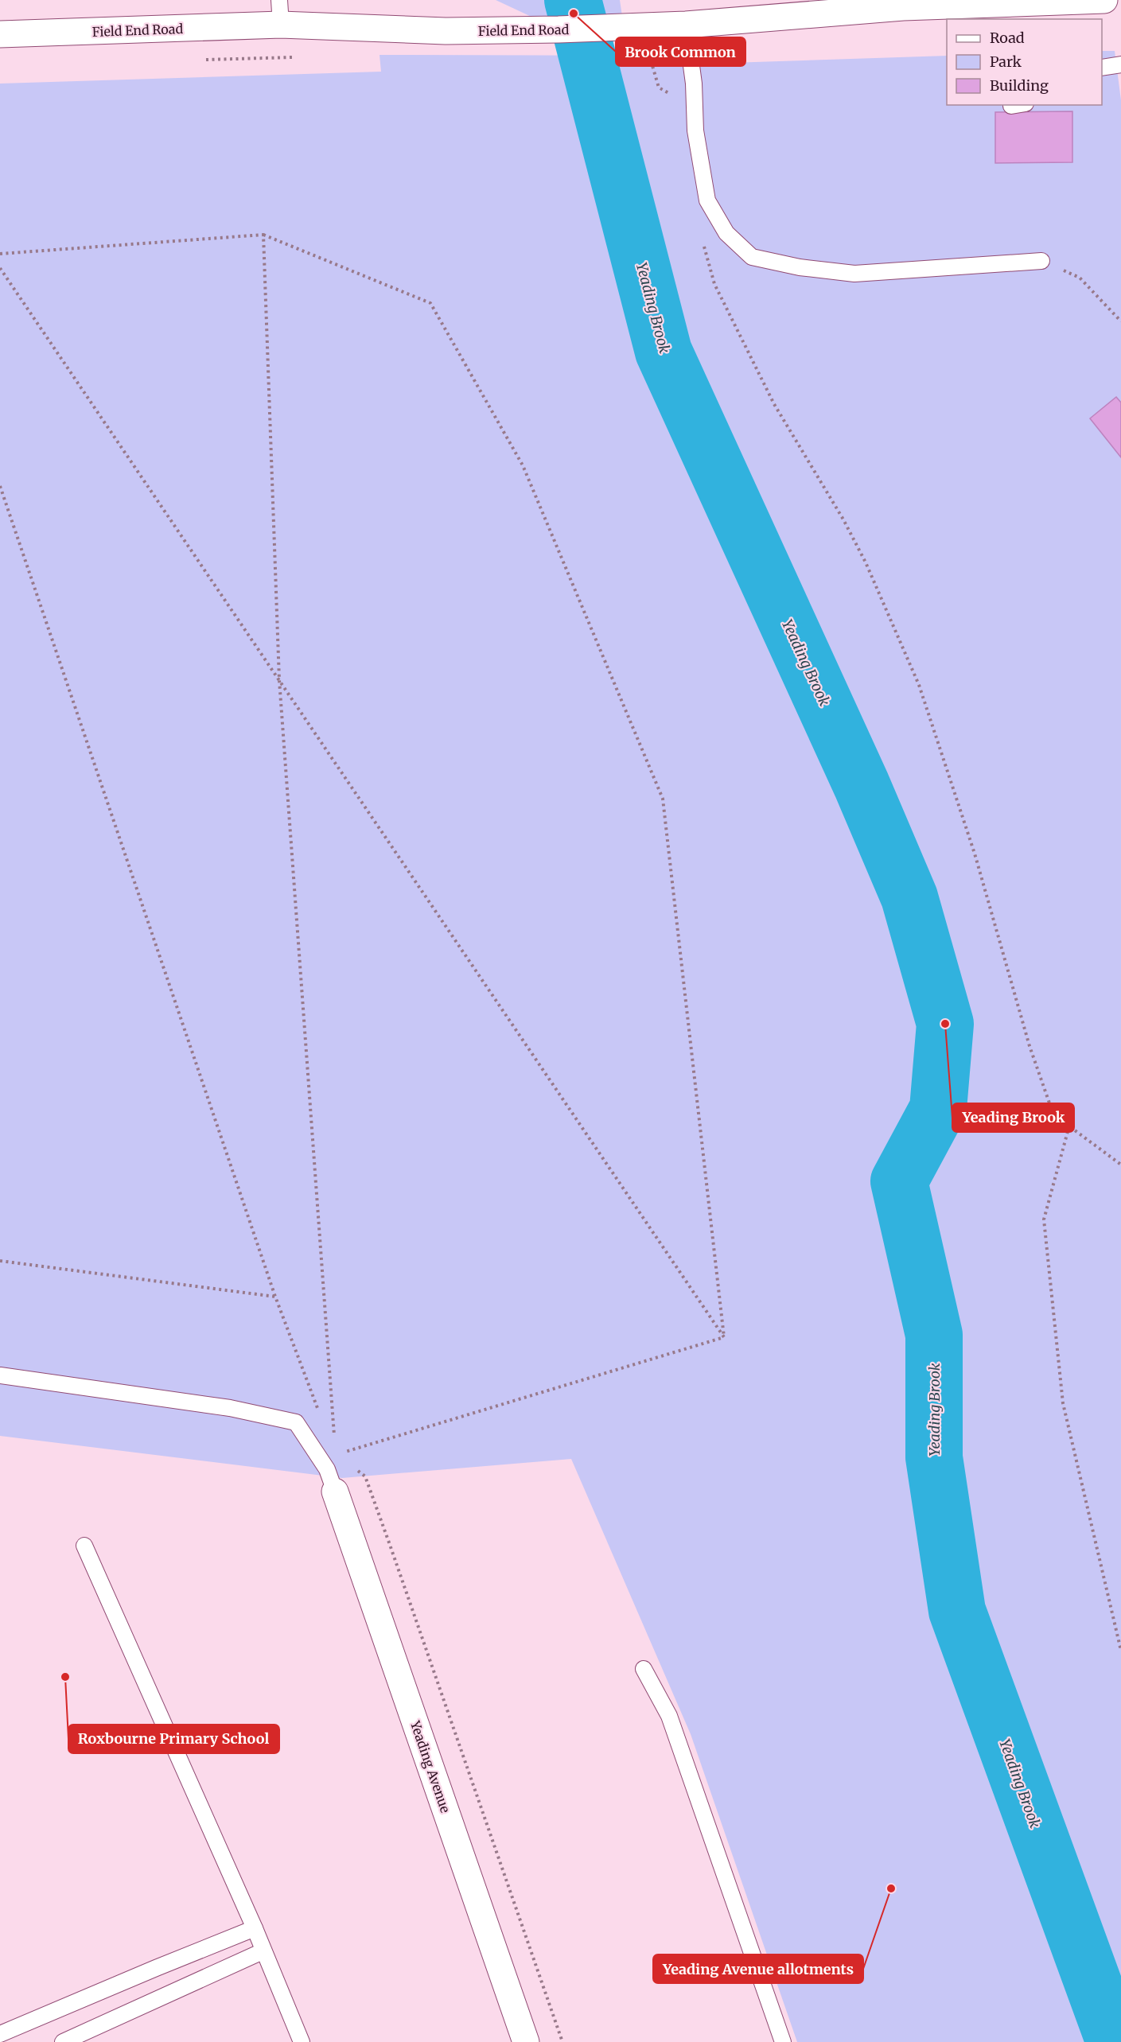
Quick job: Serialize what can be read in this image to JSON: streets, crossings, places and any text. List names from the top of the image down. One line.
{"streets":{"street":["Field End Road","Yeading Avenue"]},"water":["Yeading Brook"],"places":["Brook Common","Yeading Brook","Roxbourne Primary School","Yeading Avenue allotments"],"legend":["Road","Park","Building"]}
